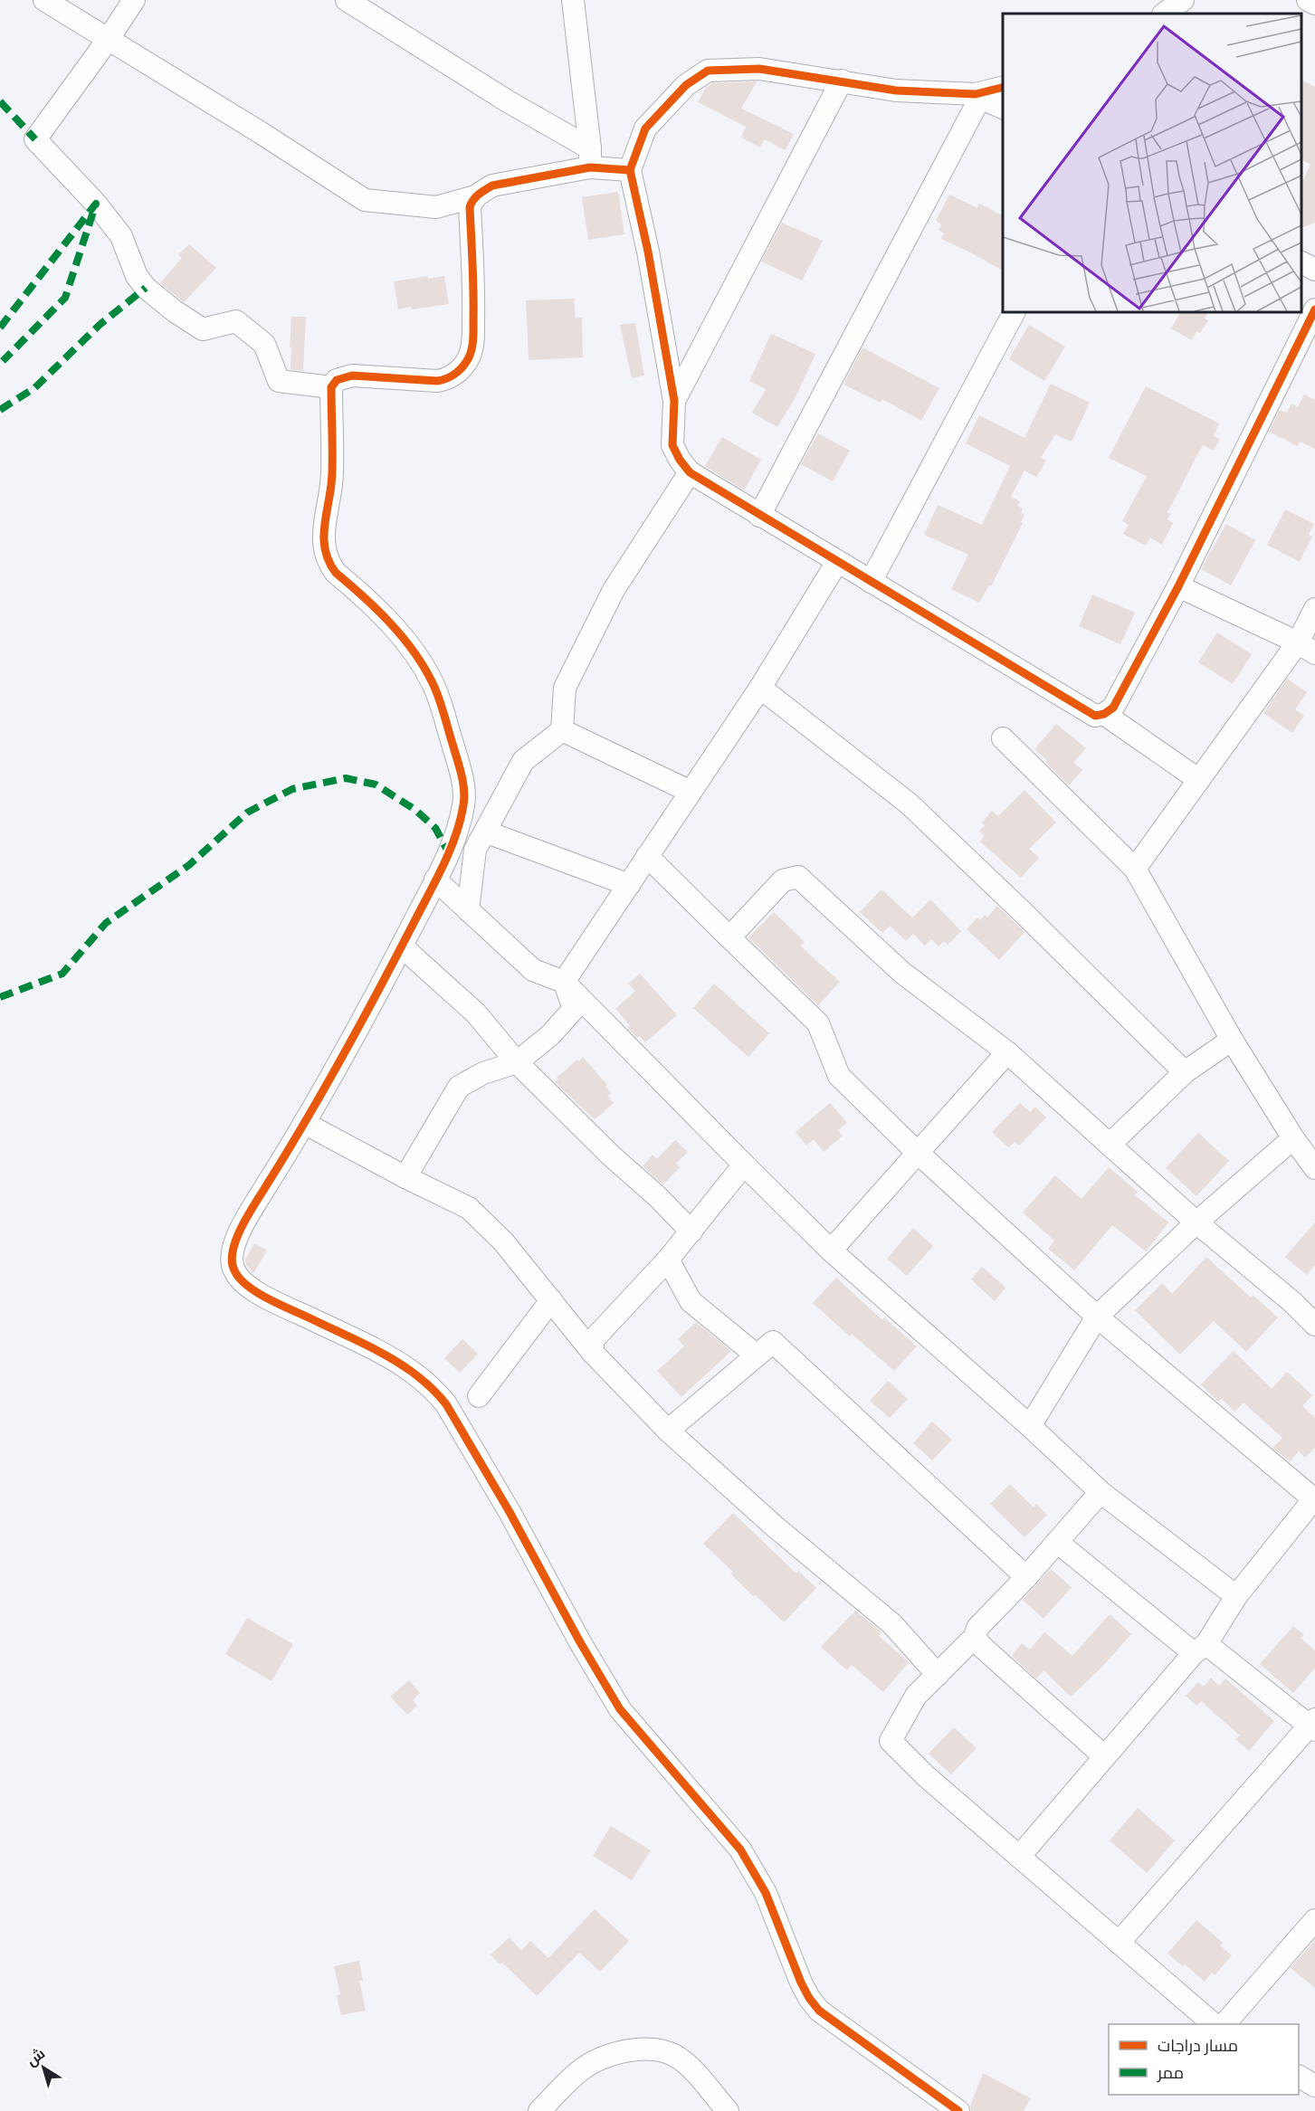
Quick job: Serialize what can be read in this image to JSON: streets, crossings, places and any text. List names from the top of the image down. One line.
{"legend":["مسار دراجات","ممر"],"north":"top left"}
